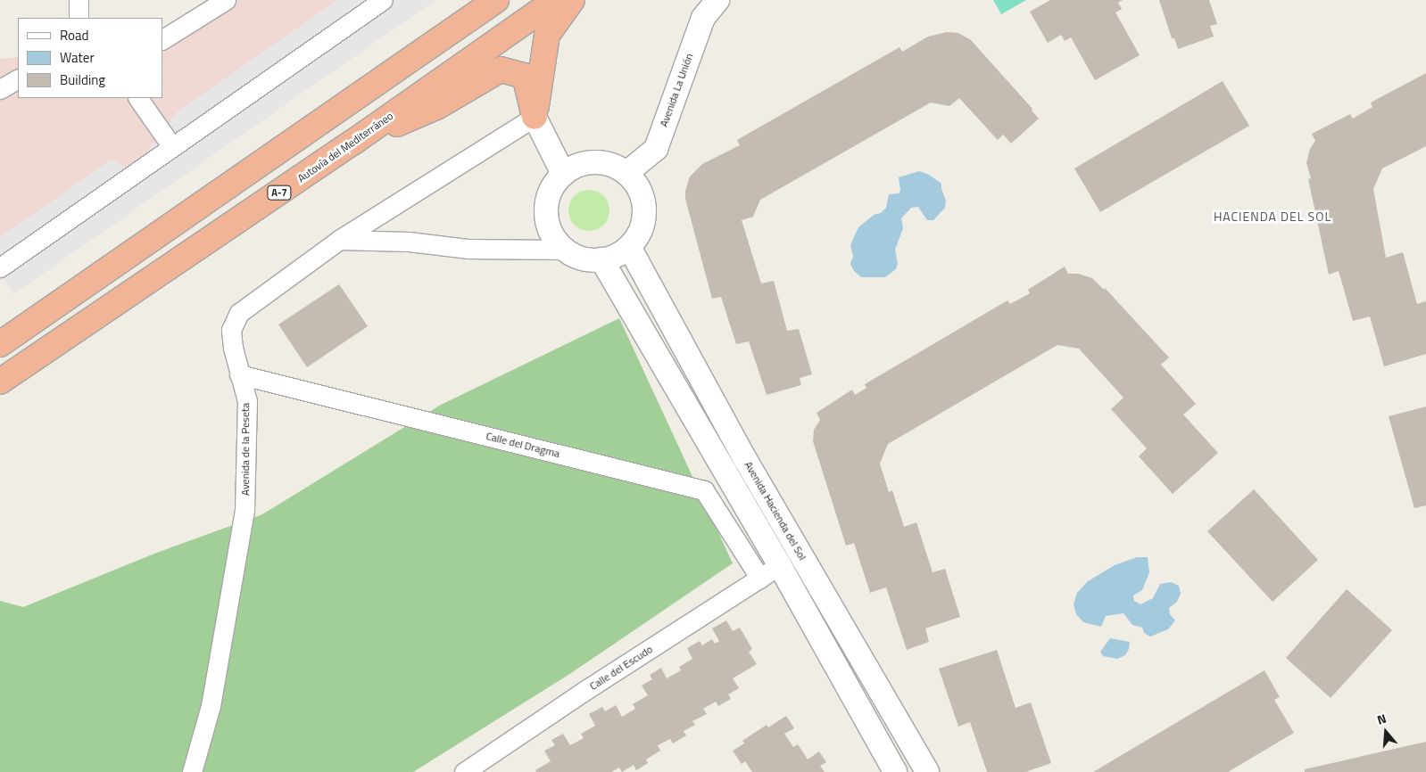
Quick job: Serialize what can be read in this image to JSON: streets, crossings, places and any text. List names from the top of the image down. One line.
{"streets":{"highway":["Autovía del Mediterráneo","A-7"],"street":["Avenida La Unión","Calle del Dragma","Avenida de la Peseta","Avenida Hacienda del Sol","Calle del Escudo"]},"crossings":[["Avenida La Unión","Avenida Hacienda del Sol"],["Calle del Dragma","Avenida de la Peseta"],["Calle del Dragma","Calle del Escudo"]],"districts":["HACIENDA DEL SOL"],"legend":["Road","Water","Building"],"north":"top"}
